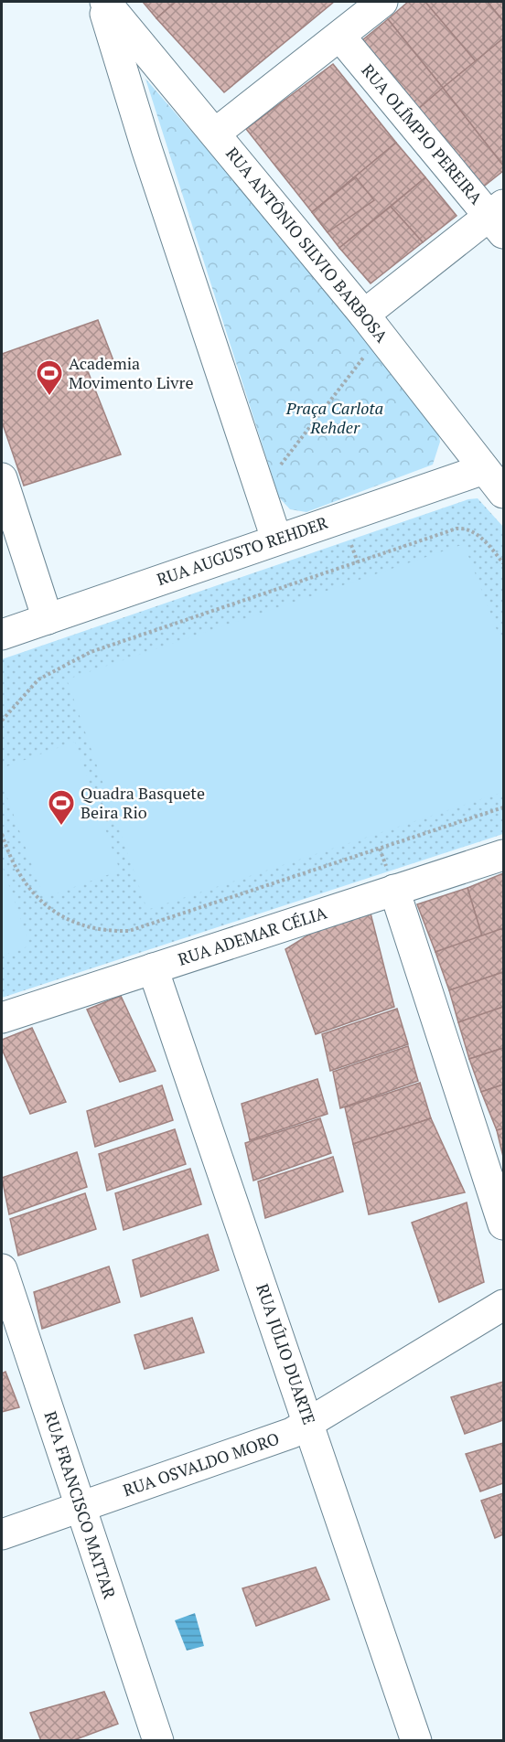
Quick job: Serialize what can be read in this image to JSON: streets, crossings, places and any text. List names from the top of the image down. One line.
{"streets":{"street":["RUA OLÍMPIO PEREIRA","RUA ANTÔNIO SILVIO BARBOSA","RUA AUGUSTO REHDER","RUA ADEMAR CÉLIA","RUA JÚLIO DUARTE","RUA OSVALDO MORO","RUA FRANCISCO MATTAR"]},"crossings":[["RUA ANTÔNIO SILVIO BARBOSA","RUA AUGUSTO REHDER"],["RUA ADEMAR CÉLIA","RUA JÚLIO DUARTE"],["RUA JÚLIO DUARTE","RUA OSVALDO MORO"],["RUA OSVALDO MORO","RUA FRANCISCO MATTAR"]],"parks":["Praça Carlota Rehder"],"places":{"sports":["Academia Movimento Livre","Quadra Basquete Beira Rio"]}}
